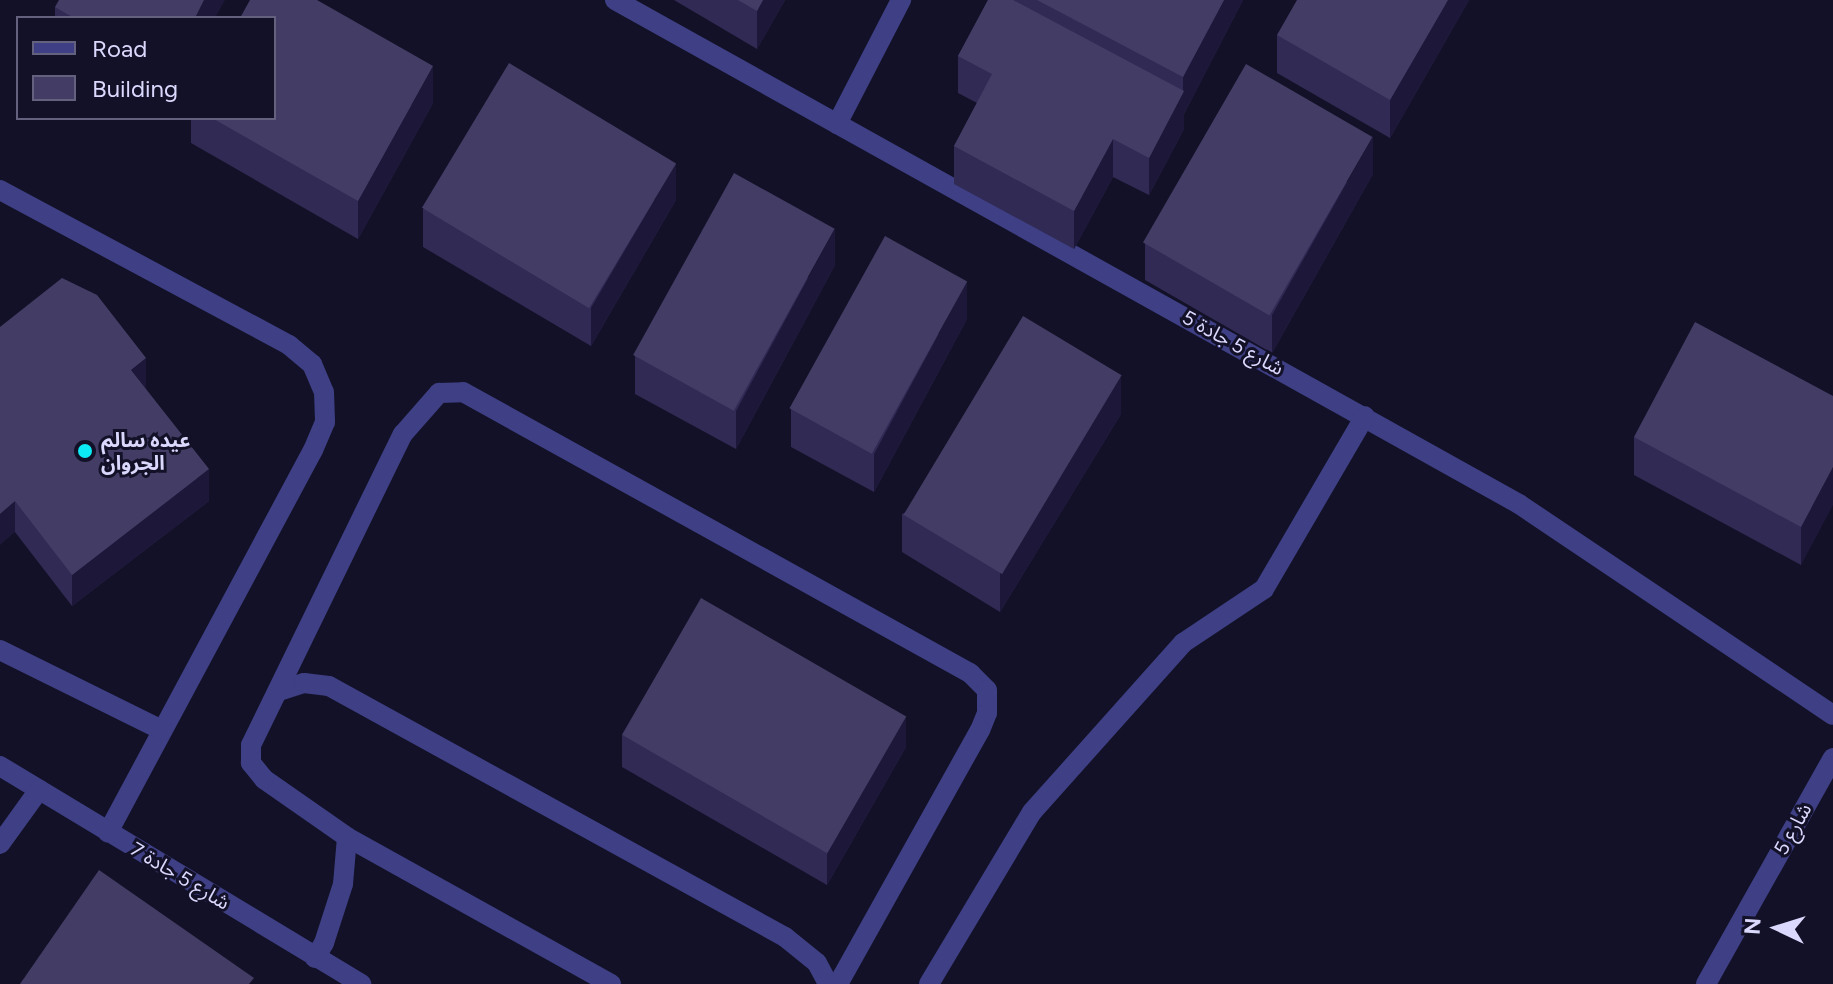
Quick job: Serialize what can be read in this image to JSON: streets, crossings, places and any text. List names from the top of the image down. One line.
{"streets":{"street":["شارع 5 جادة 5","شارع 5","شارع 5 جادة 7"]},"places":["عيده سالم الجروان"],"legend":["Road","Building"],"north":"left"}
